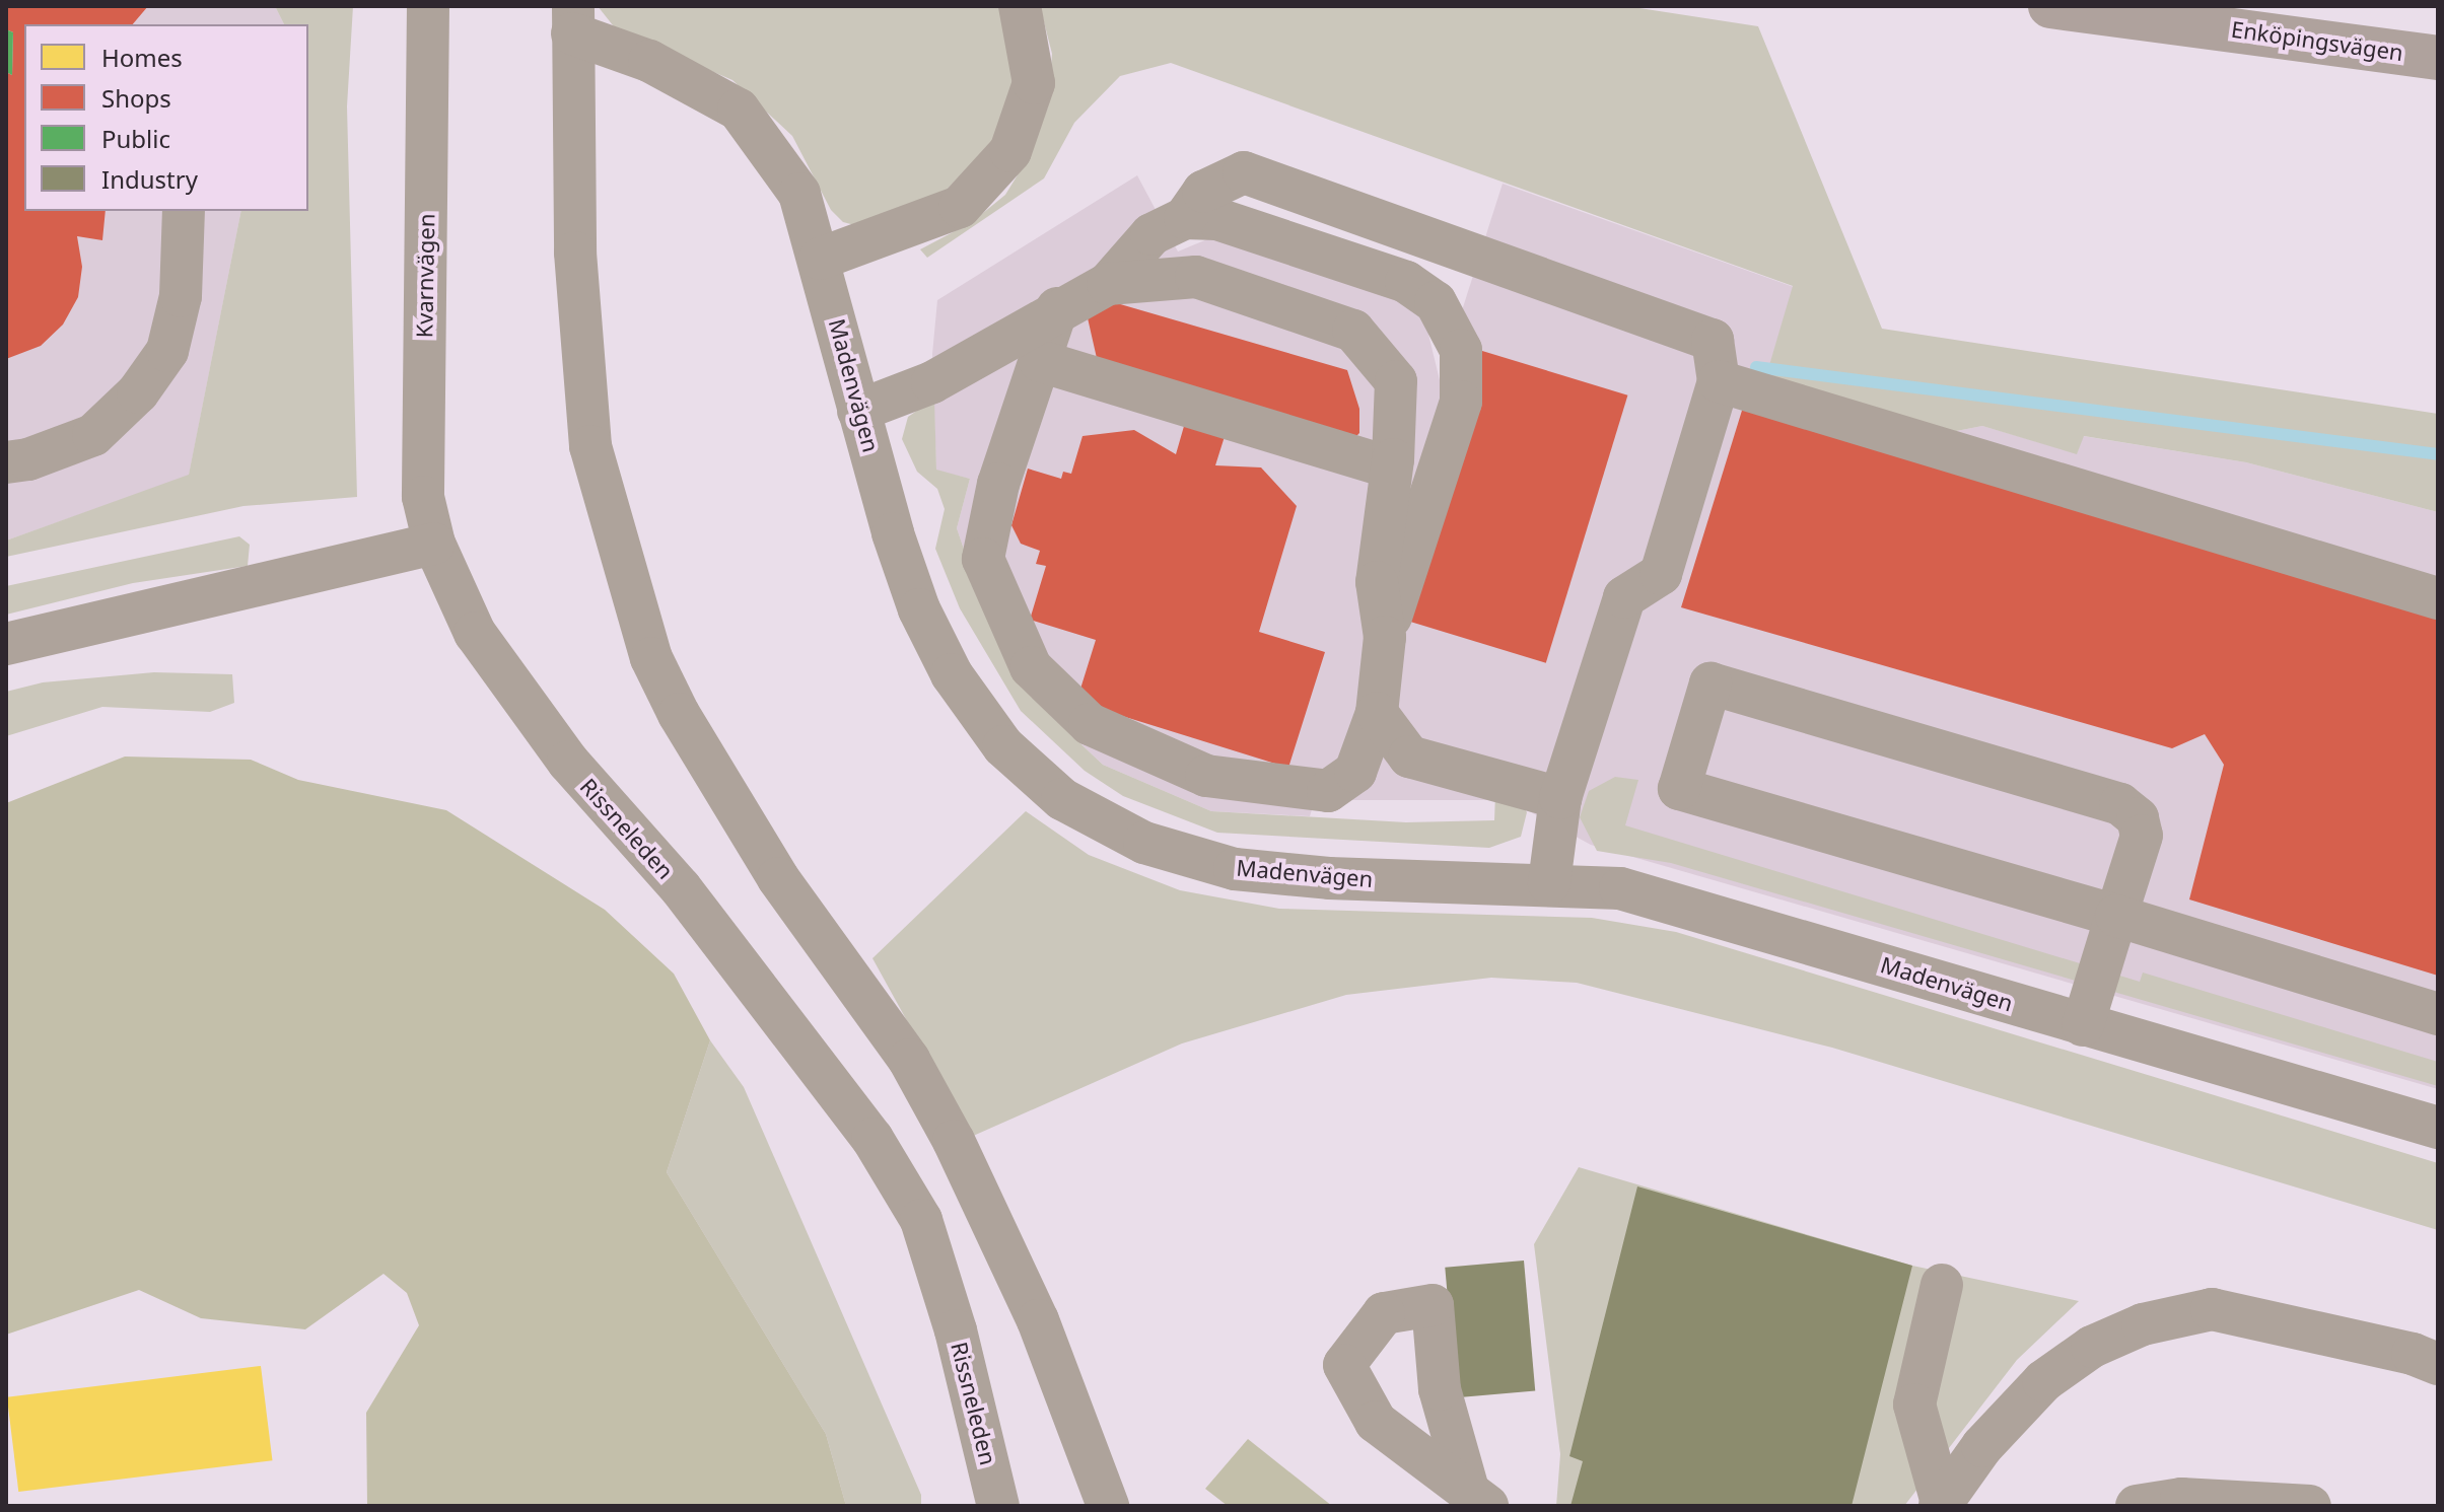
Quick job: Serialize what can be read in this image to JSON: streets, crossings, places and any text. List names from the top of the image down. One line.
{"streets":{"main road":["Enköpingsvägen"],"street":["Kvarnvägen","Madenvägen","Rissneleden"]},"crossings":[["Kvarnvägen","Rissneleden"]],"legend":["Homes","Shops","Public","Industry"]}
